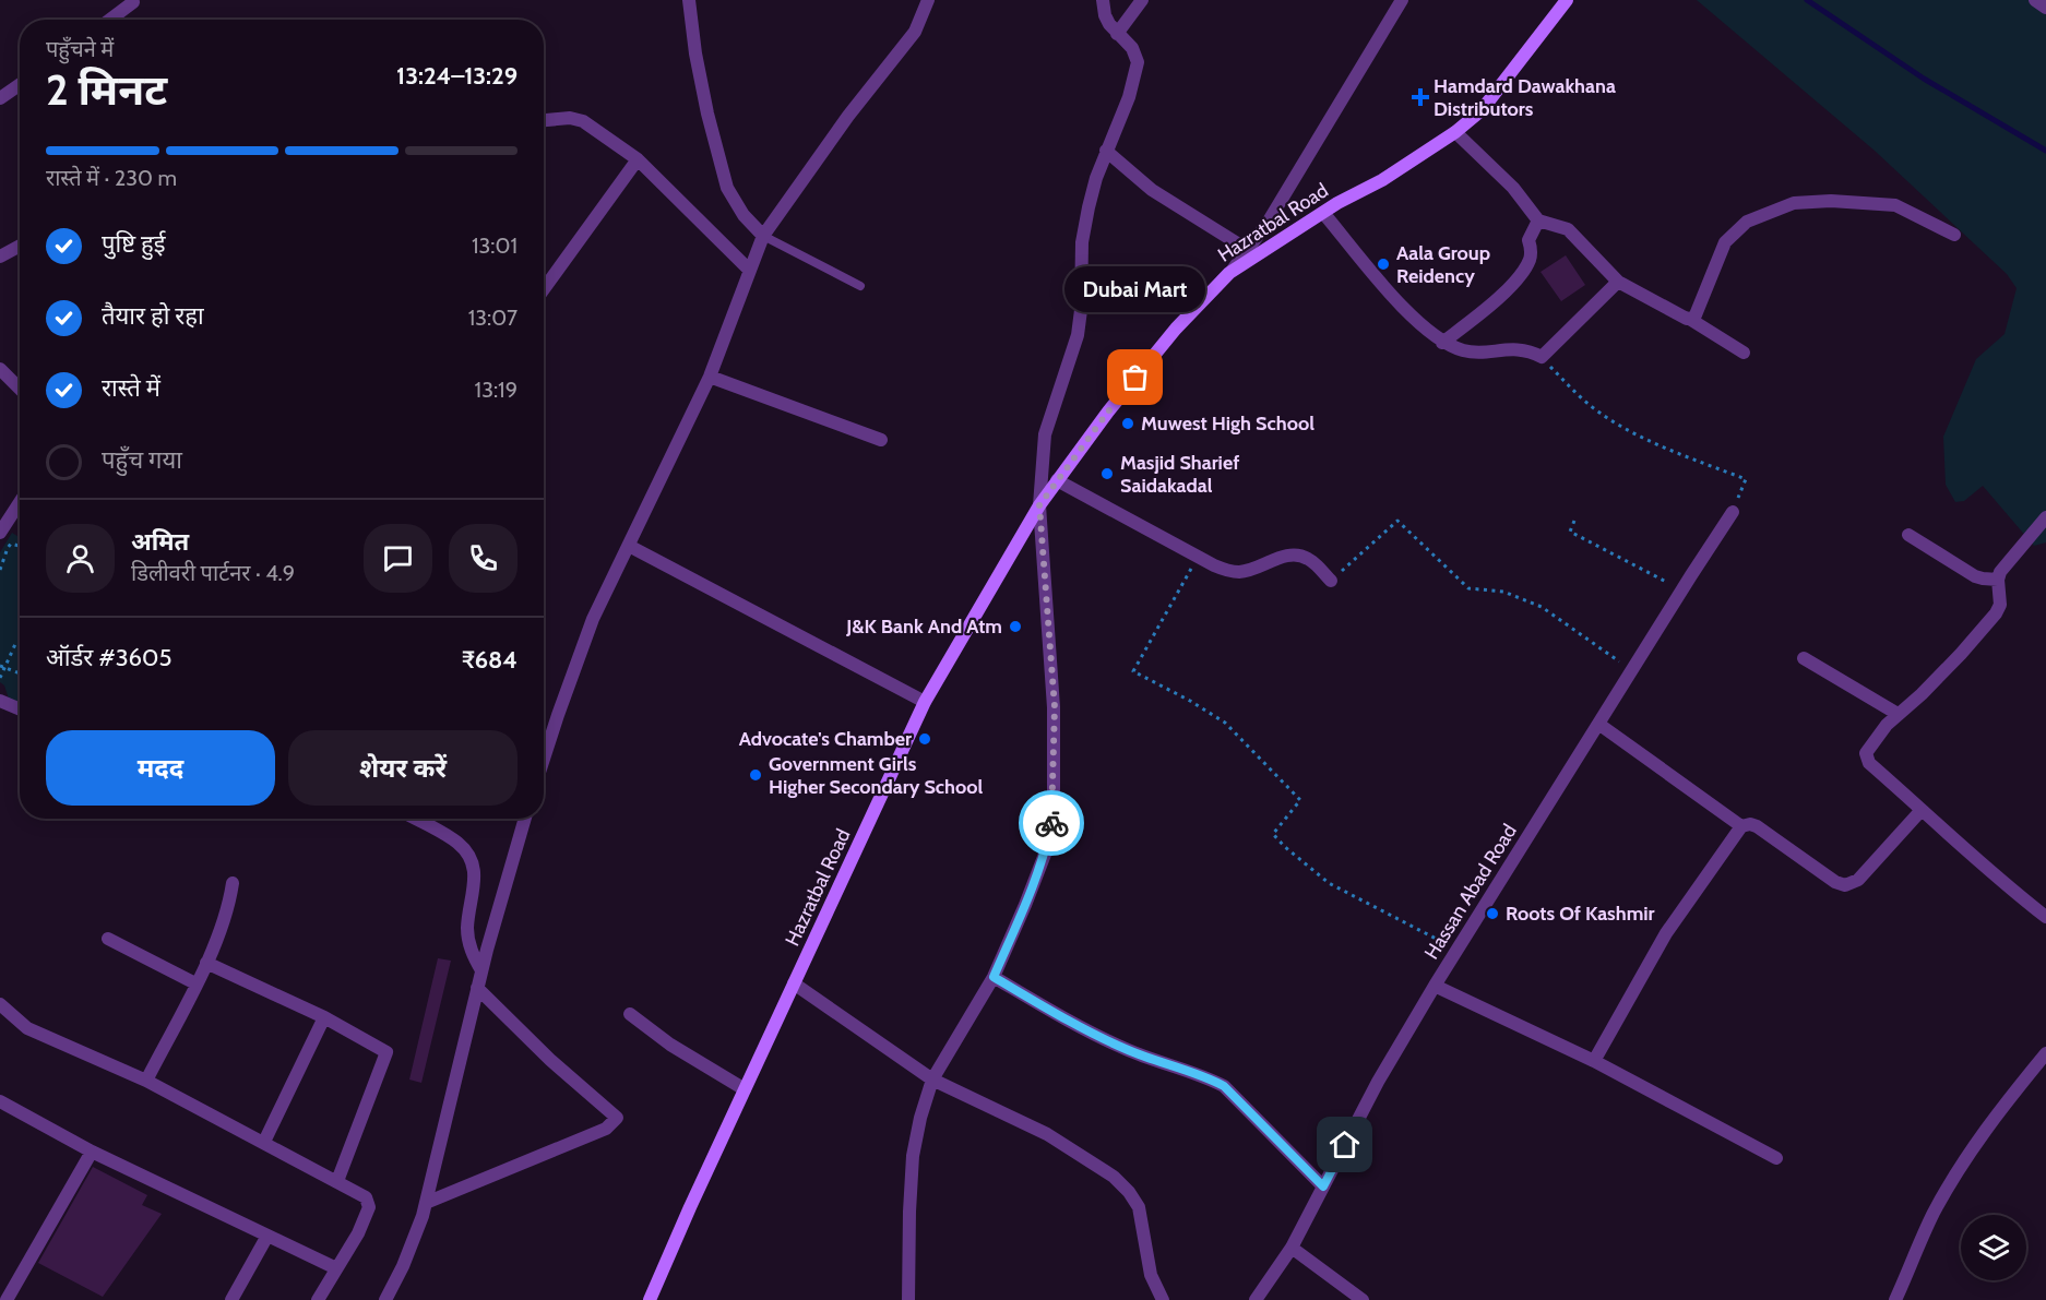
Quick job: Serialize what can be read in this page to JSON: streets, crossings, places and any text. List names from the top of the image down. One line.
{"streets":{"main road":["Hazratbal Road"],"street":["Hassan Abad Road"]},"places":{"health":["Hamdard Dawakhana Distributors"],"other":["Aala Group Reidency","Dubai Mart","Muwest High School","Masjid Sharief Saidakadal","J&K Bank And Atm","Advocate's Chamber","Government Girls Higher Secondary School","Roots Of Kashmir"]},"page":{"heading":["2 मिनट","पहुँचने में","13:24–13:29"],"panel":["अमित","डिलीवरी पार्टनर · 4.9","ऑर्डर #3605","₹684"],"bar":"रास्ते में · 230 m","list":[["पुष्टि हुई","13:01"],["तैयार हो रहा","13:07"],["रास्ते में","13:19"],"पहुँच गया"],"bubble":"Dubai Mart","buttons":["मदद","शेयर करें"]}}
